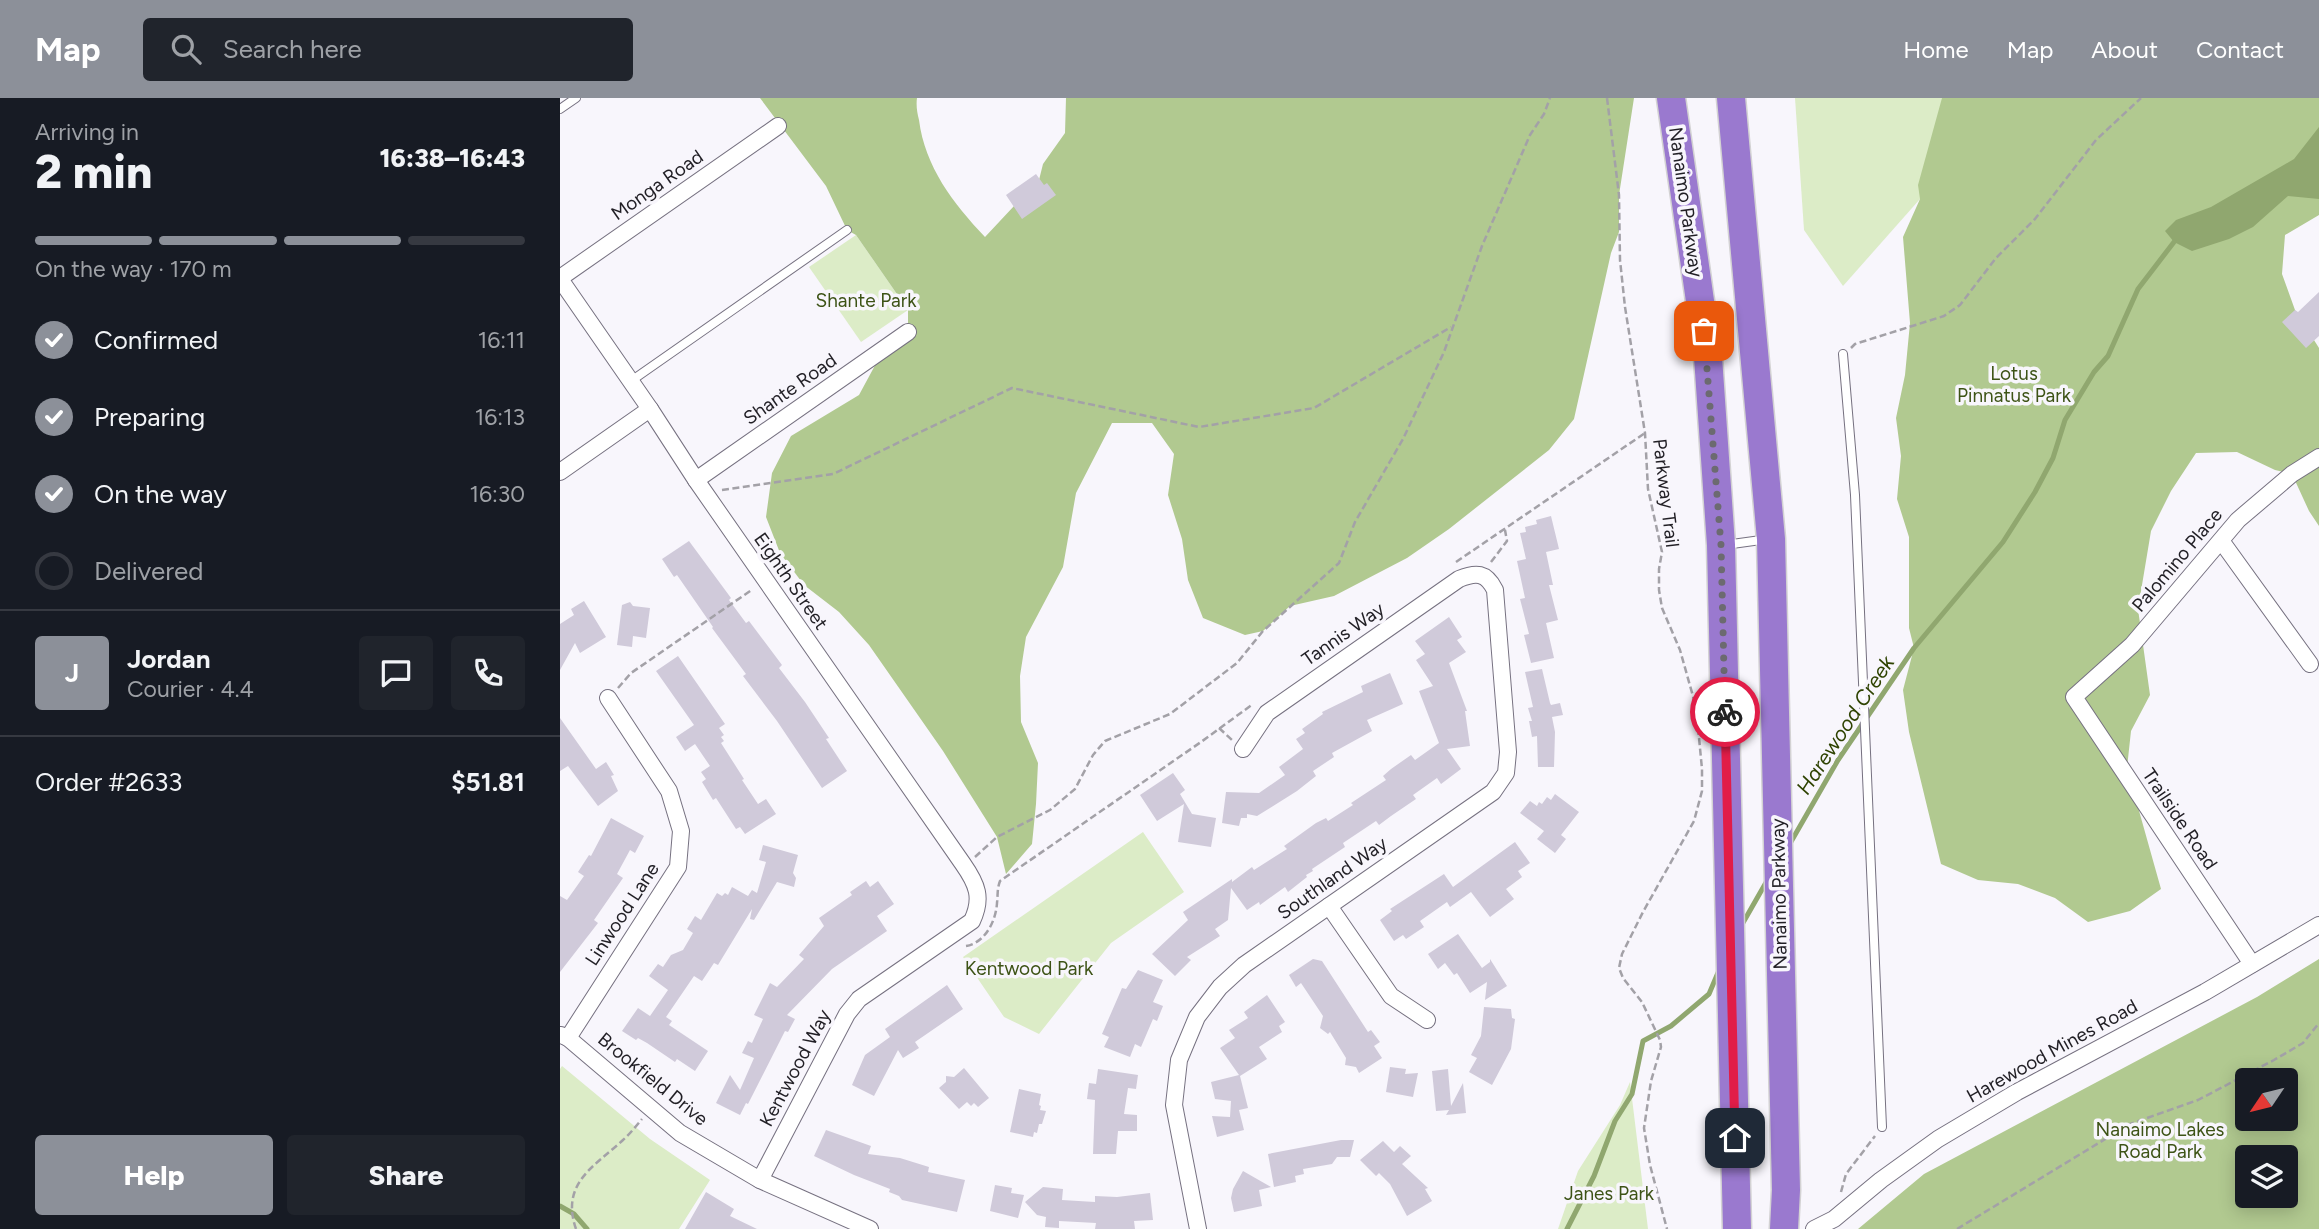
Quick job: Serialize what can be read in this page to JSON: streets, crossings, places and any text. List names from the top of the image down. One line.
{"streets":{"highway":["Nanaimo Parkway"],"street":["Monga Road","Shante Road","Palomino Place","Eighth Street","Tannis Way","Trailside Road","Southland Way","Linwood Lane","Harewood Mines Road","Kentwood Way","Brookfield Drive"],"path":["Parkway Trail"]},"crossings":[["Monga Road","Eighth Street"],["Shante Road","Eighth Street"],["Palomino Place","Trailside Road"],["Eighth Street","Kentwood Way"],["Tannis Way","Southland Way"],["Trailside Road","Harewood Mines Road"],["Linwood Lane","Brookfield Drive"],["Kentwood Way","Brookfield Drive"]],"water":["Harewood Creek"],"parks":["Shante Park","Lotus Pinnatus Park","Kentwood Park","Nanaimo Lakes Road Park","Janes Park"],"north":"bottom left","page":{"header":"Map","search":"Search here","nav":["Home","Map","About","Contact"],"heading":["2 min","Arriving in","16:38–16:43"],"panel":["Jordan","Courier · 4.4","Order #2633","$51.81"],"bar":"On the way · 170 m","list":[["Confirmed","16:11"],["Preparing","16:13"],["On the way","16:30"],"Delivered"],"round":"J","buttons":["Help","Share"]}}
